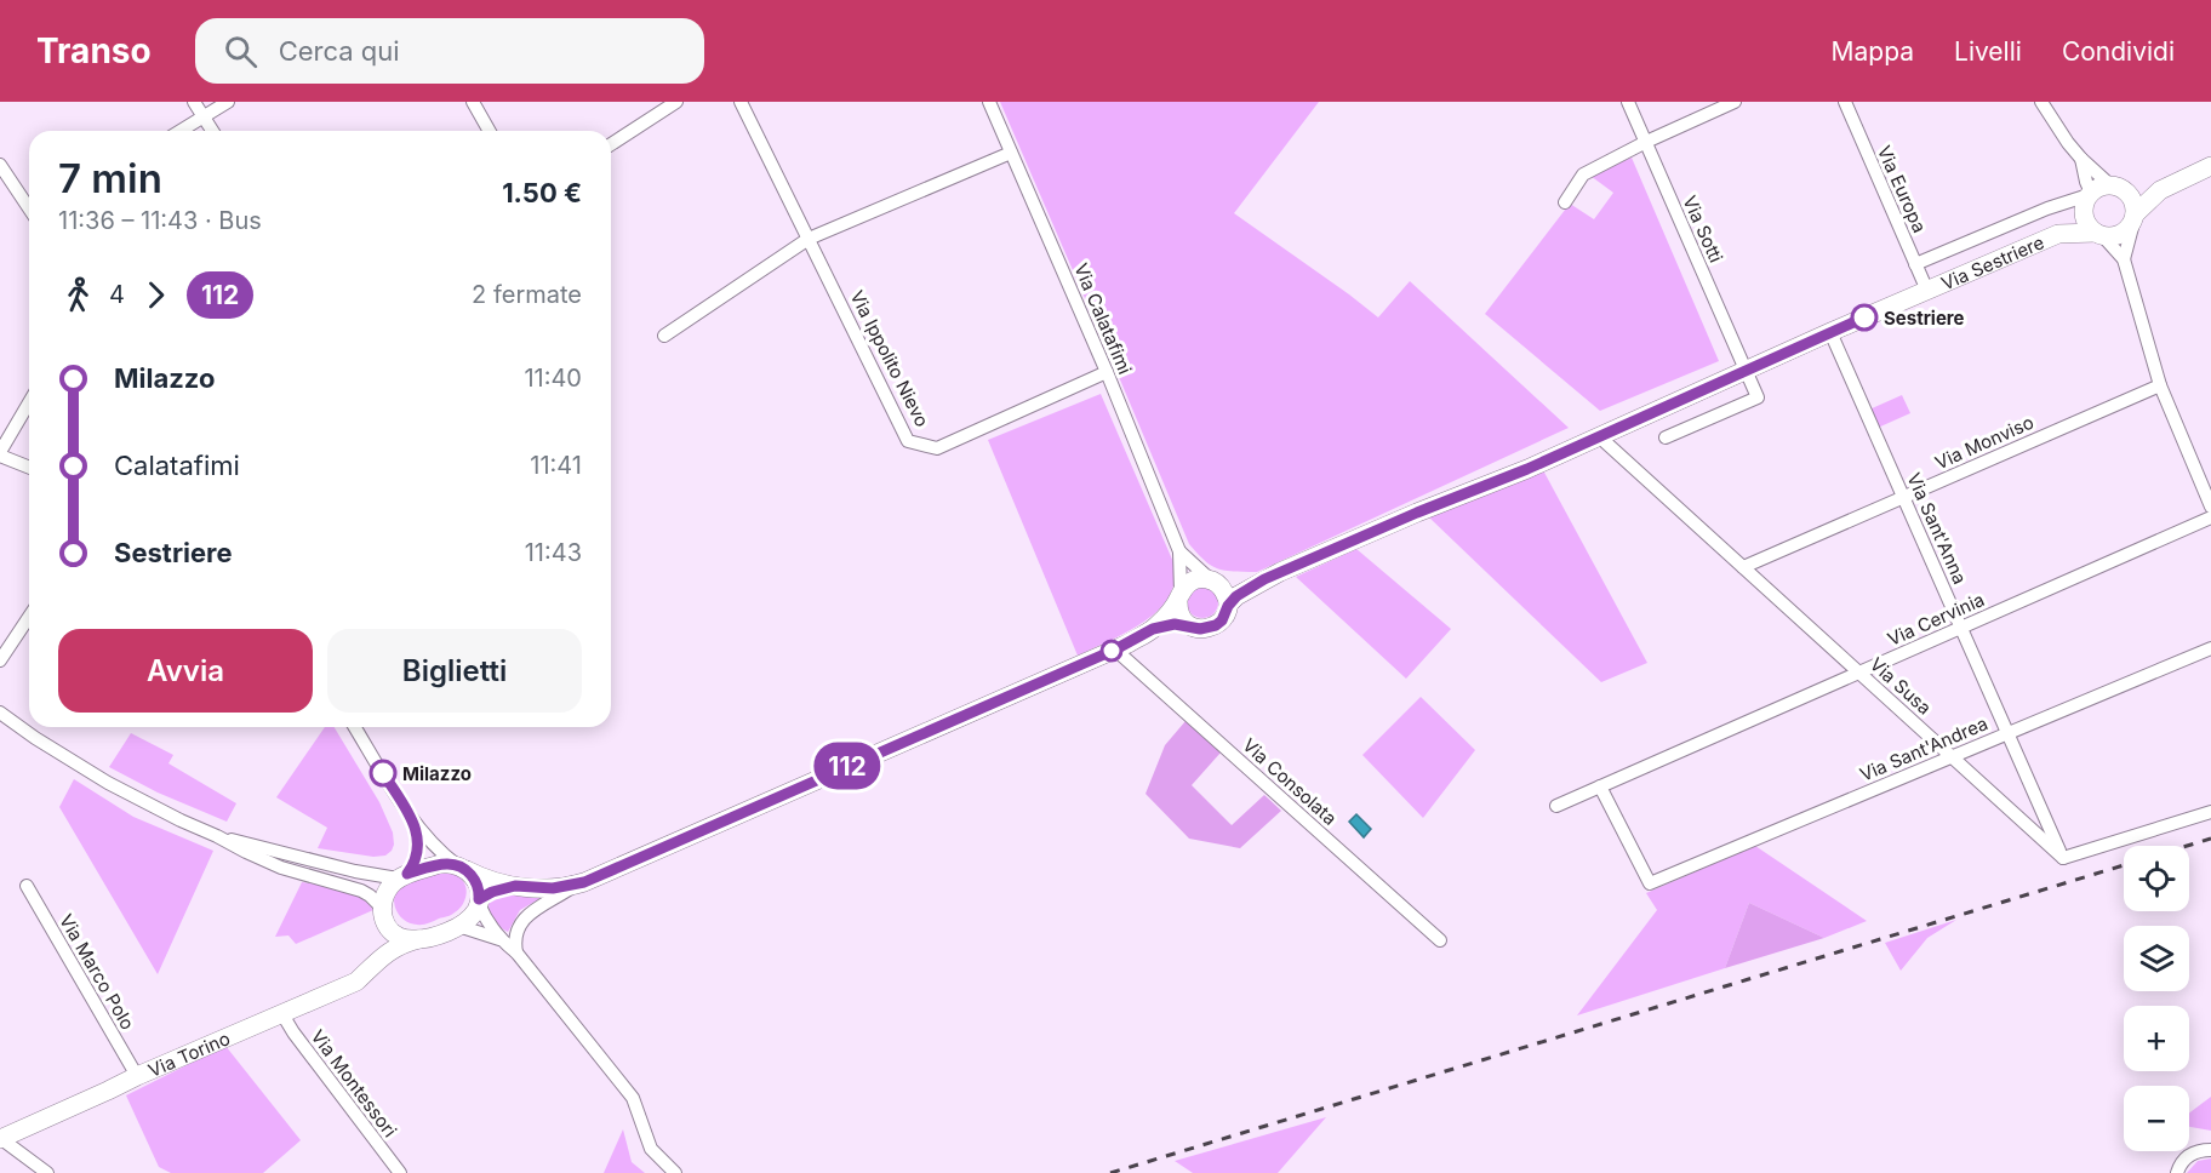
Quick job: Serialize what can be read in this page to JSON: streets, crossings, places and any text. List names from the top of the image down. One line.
{"streets":{"main road":["Via Sestriere","Via Torino"],"street":["Via Europa","Via Sotti","Via Calatafimi","Via Ippolito Nievo","Via Monviso","Via Sant'Anna","Via Cervinia","Via Susa","Via Sant'Andrea","Via Consolata","Via Marco Polo","Via Montessori"]},"crossings":[["Via Europa","Via Sestriere"],["Via Sotti","Via Sestriere"],["Via Sestriere","Via Sant'Anna"],["Via Sestriere","Via Susa"],["Via Calatafimi","Via Ippolito Nievo"],["Via Monviso","Via Sant'Anna"],["Via Monviso","Via Susa"],["Via Sant'Anna","Via Cervinia"],["Via Sant'Anna","Via Susa"],["Via Sant'Anna","Via Sant'Andrea"],["Via Cervinia","Via Susa"],["Via Cervinia","Via Sant'Andrea"],["Via Susa","Via Sant'Andrea"],["Via Marco Polo","Via Torino"],["Via Torino","Via Montessori"]],"places":["Sestriere","Milazzo"],"lines":["bus line 112"],"page":{"header":"Transo","search":"Cerca qui","nav":["Mappa","Livelli","Condividi"],"on_map":"112","heading":["7 min","11:36 – 11:43 · Bus","1.50 €"],"legs":["4","112","2 fermate"],"list":[{"name":"Milazzo","value":"11:40"},{"name":"Calatafimi","value":"11:41"},{"name":"Sestriere","value":"11:43"}],"buttons":["Avvia","Biglietti"],"map_buttons":["+","−"]}}
